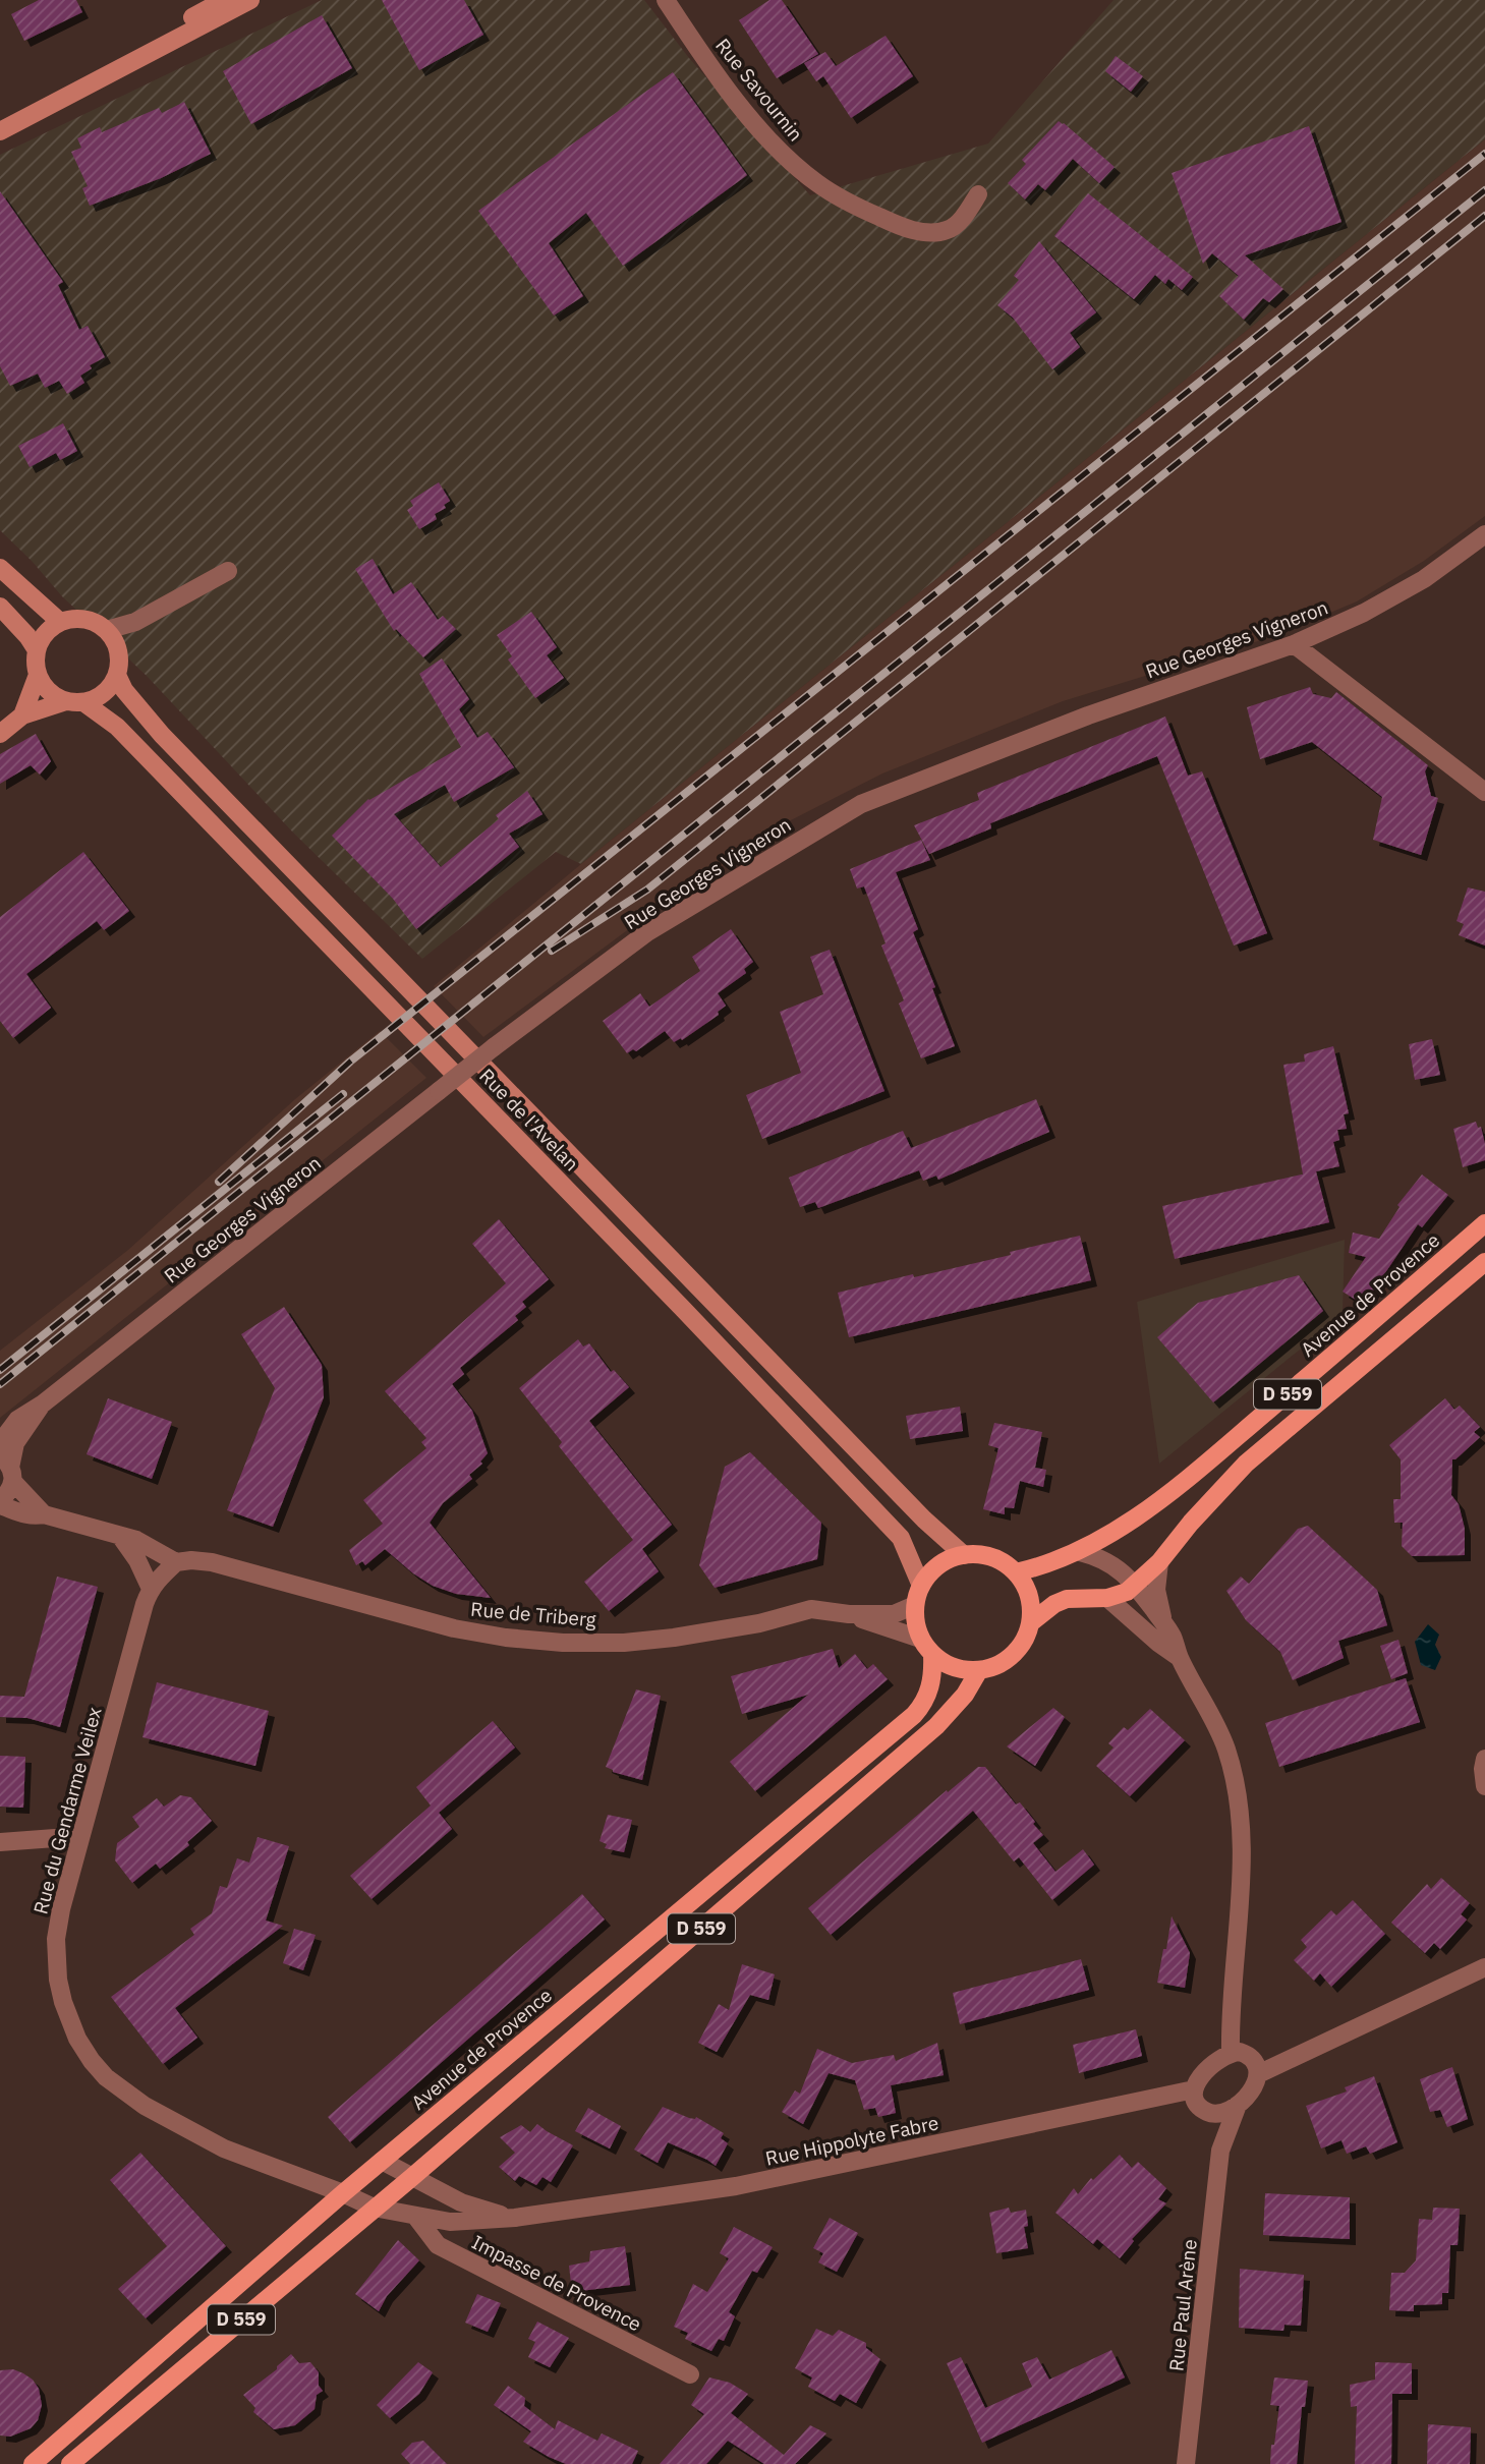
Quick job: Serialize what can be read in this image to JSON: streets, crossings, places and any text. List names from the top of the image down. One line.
{"streets":{"main road":["Rue de l'Avelan","Avenue de Provence","D 559"],"street":["Rue Savournin","Rue Georges Vigneron","Rue de Triberg","Rue du Gendarme Veilex","Rue Hippolyte Fabre","Impasse de Provence","Rue Paul Arène"]},"crossings":[["Rue Georges Vigneron","Rue de Triberg"],["Rue de l'Avelan","Avenue de Provence"],["Rue de l'Avelan","D 559"],["Rue de l'Avelan","Rue de Triberg"],["Avenue de Provence","D 559"],["Avenue de Provence","Rue de Triberg"],["Avenue de Provence","Rue du Gendarme Veilex"],["Avenue de Provence","Rue Hippolyte Fabre"],["D 559","Rue de Triberg"],["D 559","Rue du Gendarme Veilex"],["D 559","Rue Hippolyte Fabre"],["Rue du Gendarme Veilex","Rue Hippolyte Fabre"],["Rue Hippolyte Fabre","Impasse de Provence"],["Rue Hippolyte Fabre","Rue Paul Arène"]]}
